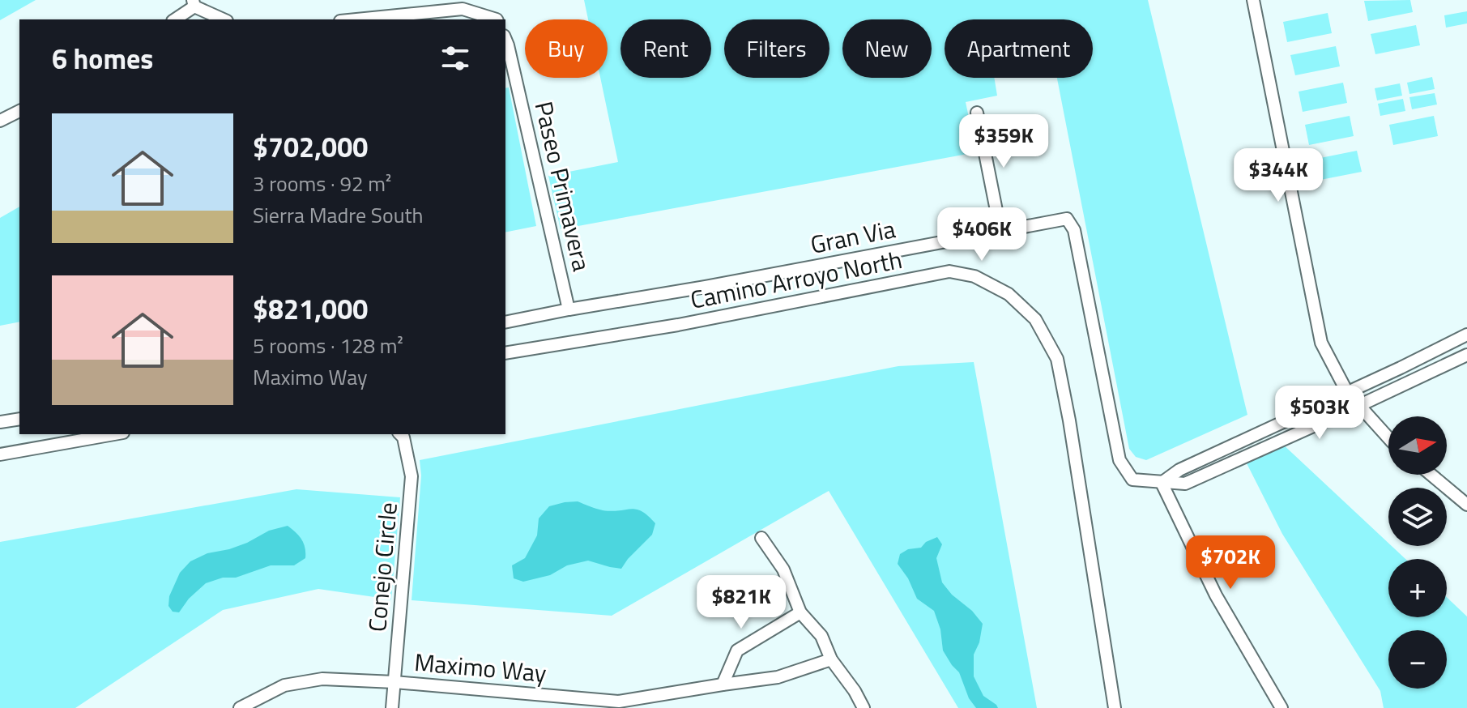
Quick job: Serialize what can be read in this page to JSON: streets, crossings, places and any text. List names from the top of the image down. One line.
{"streets":{"street":["Paseo Primavera","Gran Via","Camino Arroyo North","Conejo Circle","Maximo Way"]},"crossings":[["Paseo Primavera","Gran Via"],["Conejo Circle","Maximo Way"]],"north":"right","page":{"chip":["Buy","Rent","Filters","New","Apartment"],"heading":"6 homes","list":[{"name":"$702,000","note":"3 rooms · 92 m² · Sierra Madre South"},{"name":"$821,000","note":"5 rooms · 128 m² · Maximo Way"}],"price":["$359K","$344K","$406K","$503K","$702K","$821K"],"map_buttons":["+","−"]}}
